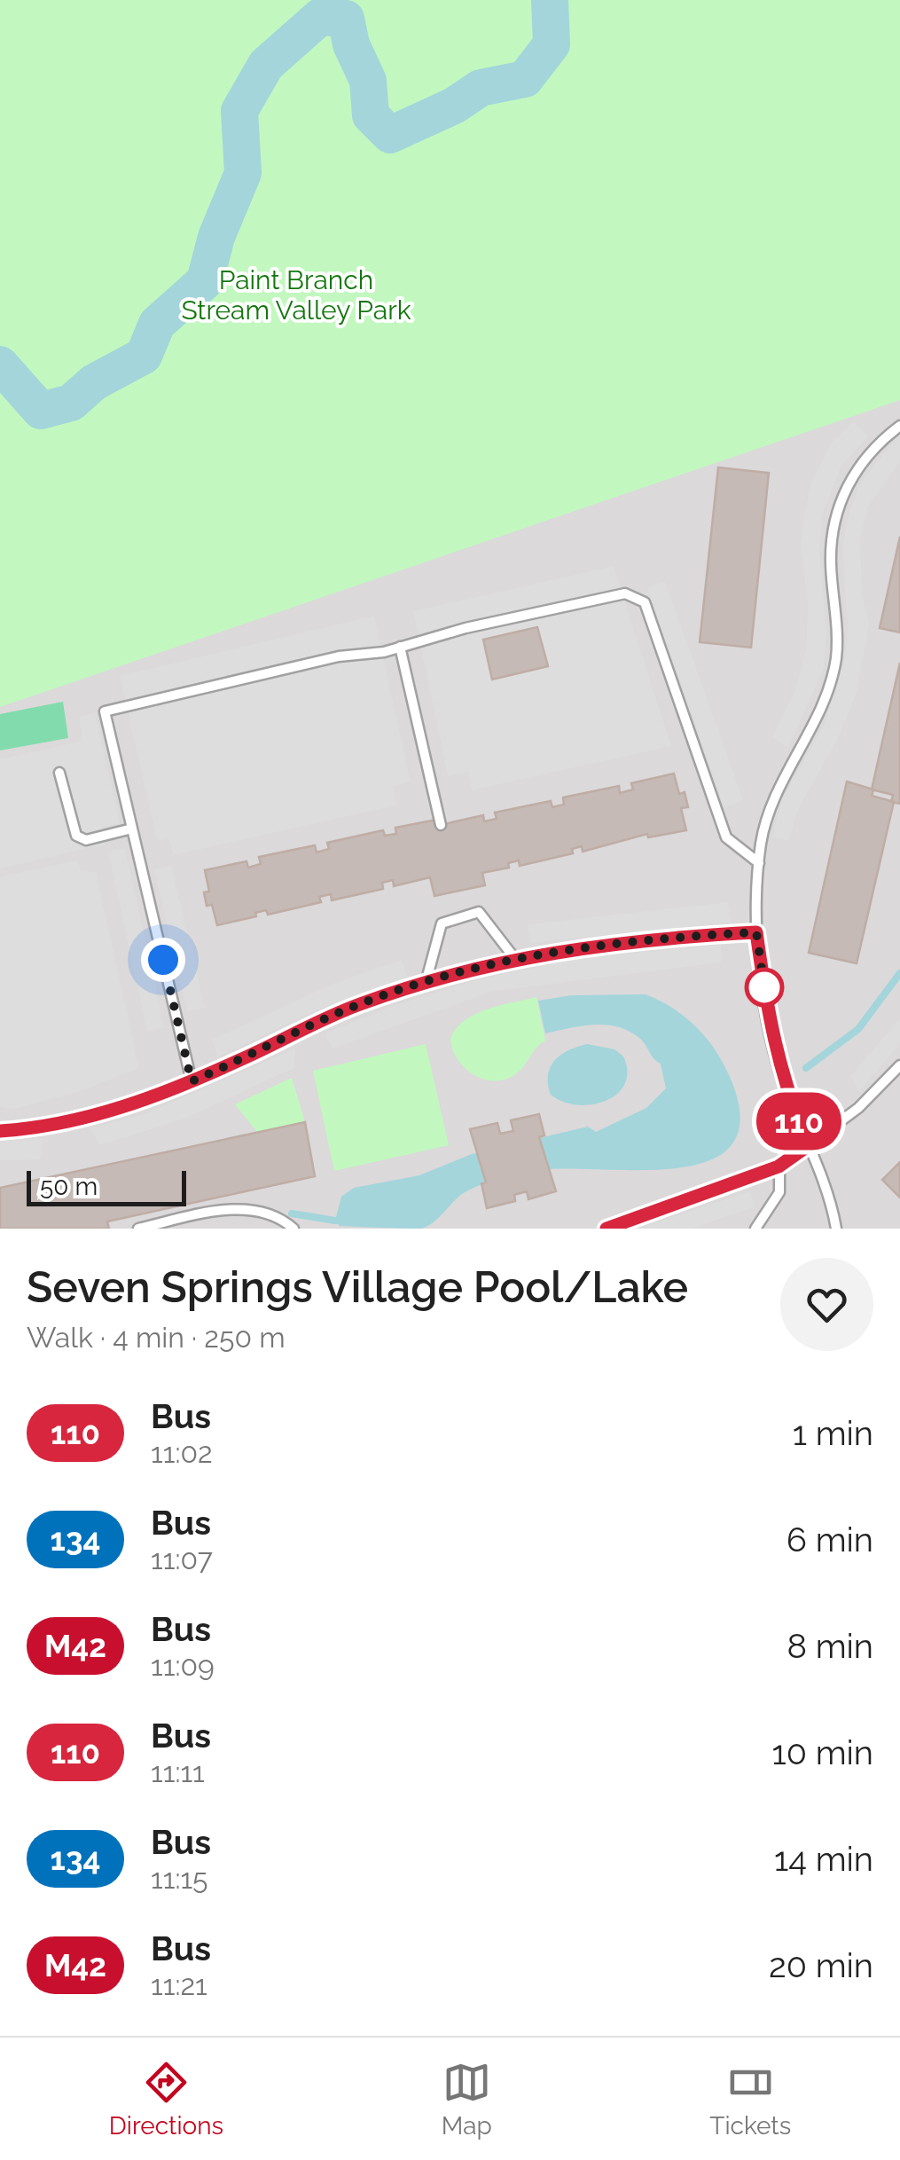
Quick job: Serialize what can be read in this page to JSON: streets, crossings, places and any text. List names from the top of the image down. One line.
{"parks":["Paint Branch Stream Valley Park"],"lines":["bus line 110"],"scale_bar":"50 m","page":{"on_map":"110","scale":"50 m","heading":["Seven Springs Village Pool/Lake","Walk · 4 min · 250 m"],"list":[{"mark":"110","name":"Bus","note":"11:02","value":"1 min"},{"mark":"134","name":"Bus","note":"11:07","value":"6 min"},{"mark":"M42","name":"Bus","note":"11:09","value":"8 min"},{"mark":"110","name":"Bus","note":"11:11","value":"10 min"},{"mark":"134","name":"Bus","note":"11:15","value":"14 min"},{"mark":"M42","name":"Bus","note":"11:21","value":"20 min"}],"tabs":["Directions","Map","Tickets"]}}
